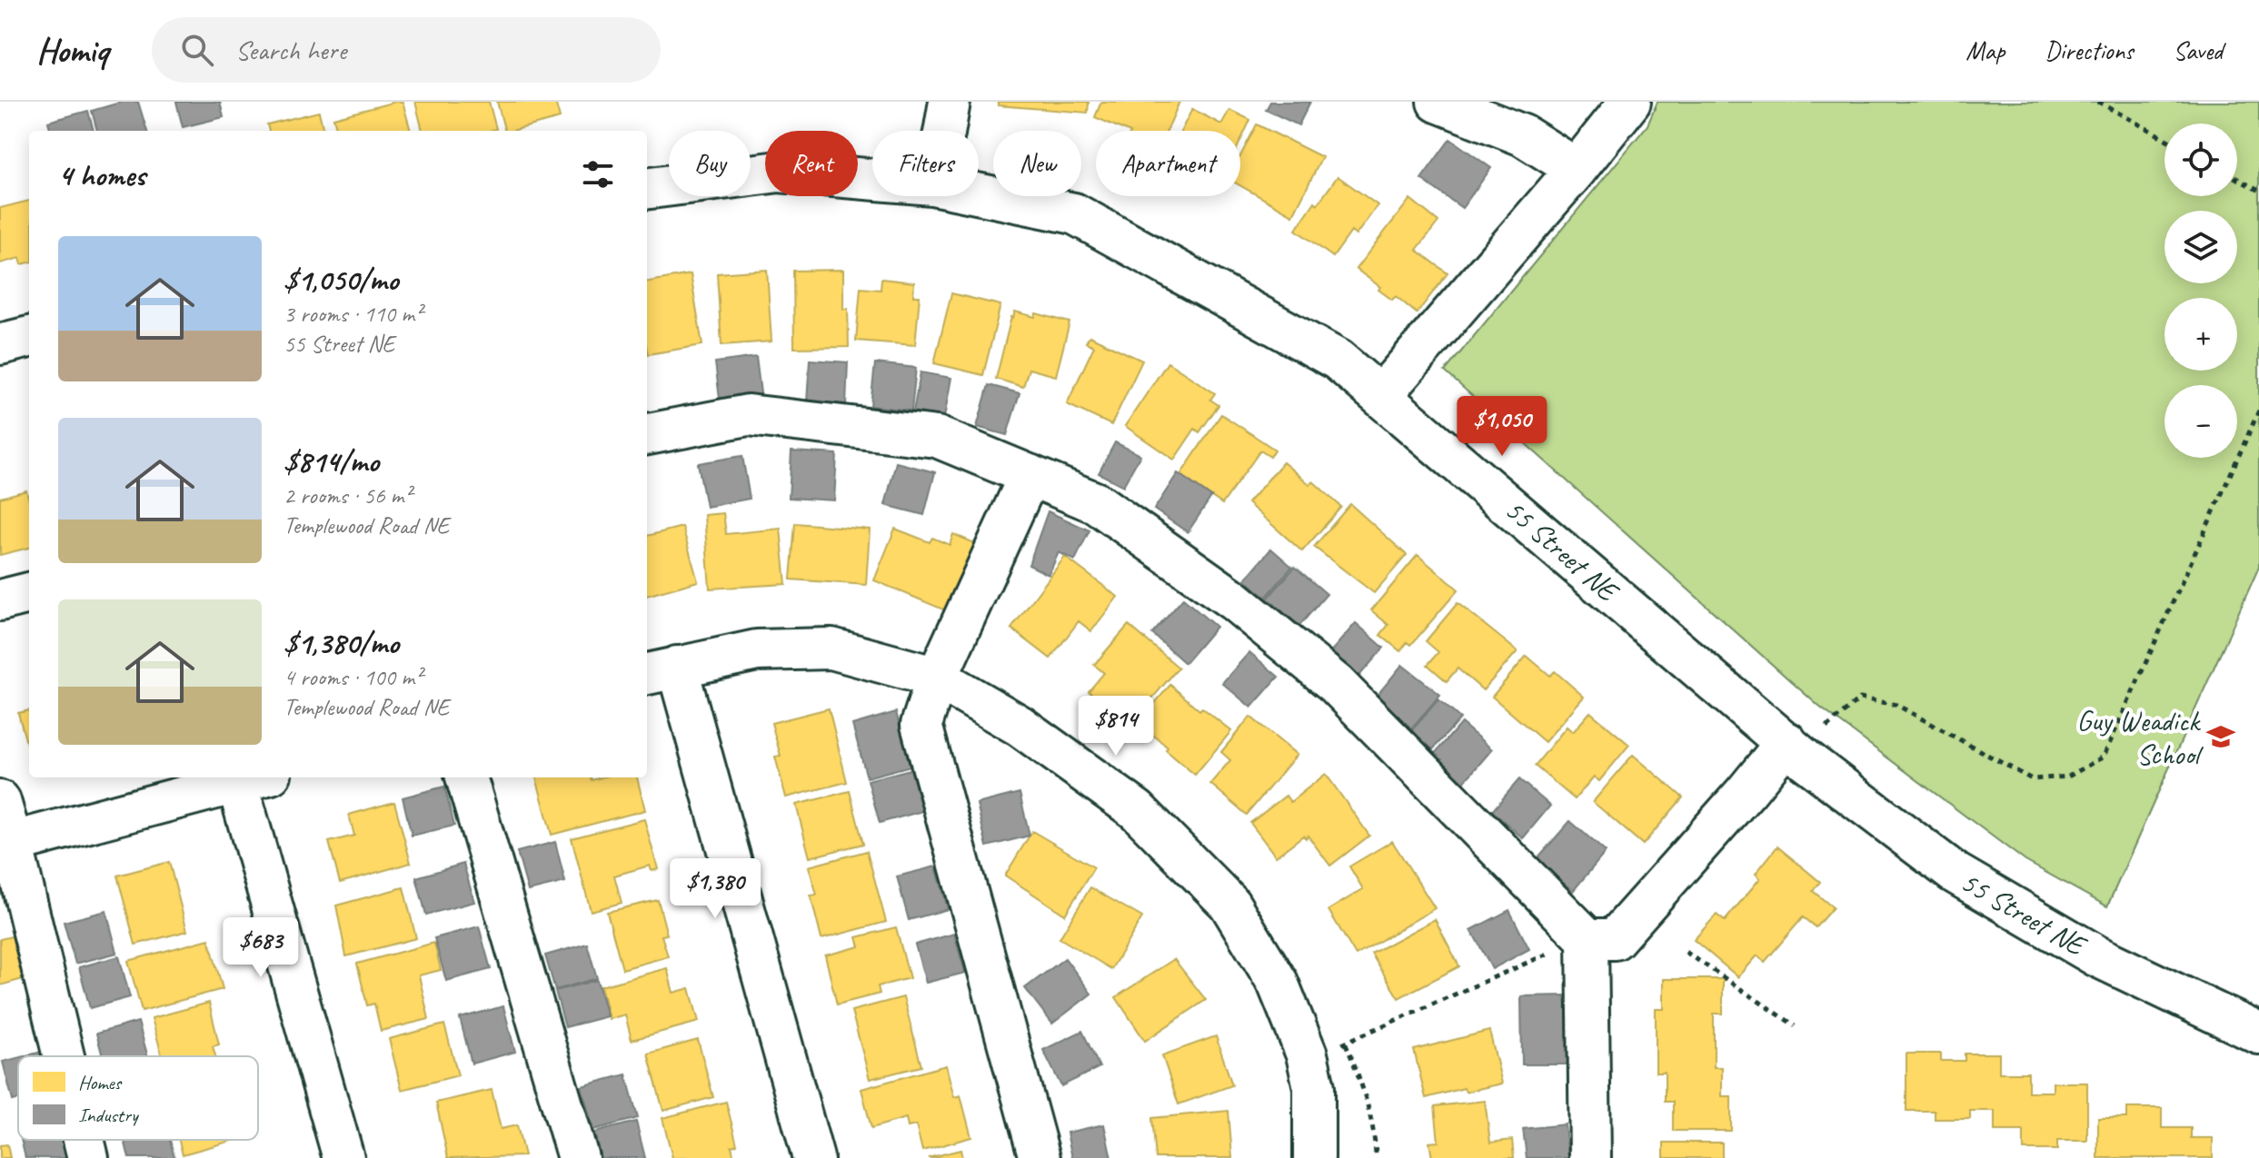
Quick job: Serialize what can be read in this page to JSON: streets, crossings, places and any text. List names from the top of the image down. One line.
{"streets":{"street":["55 Street NE"]},"places":{"school or university":["Guy Weadick School"]},"legend":["Homes","Industry"],"page":{"header":"Homiq","search":"Search here","nav":["Map","Directions","Saved"],"map_buttons":["+","−"],"chip":["Buy","Rent","Filters","New","Apartment"],"heading":"4 homes","list":[{"name":"$1,050/mo","note":"3 rooms · 110 m² · 55 Street NE"},{"name":"$814/mo","note":"2 rooms · 56 m² · Templewood Road NE"},{"name":"$1,380/mo","note":"4 rooms · 100 m² · Templewood Road NE"}],"price":["$1,050","$814","$1,380","$683"]}}
